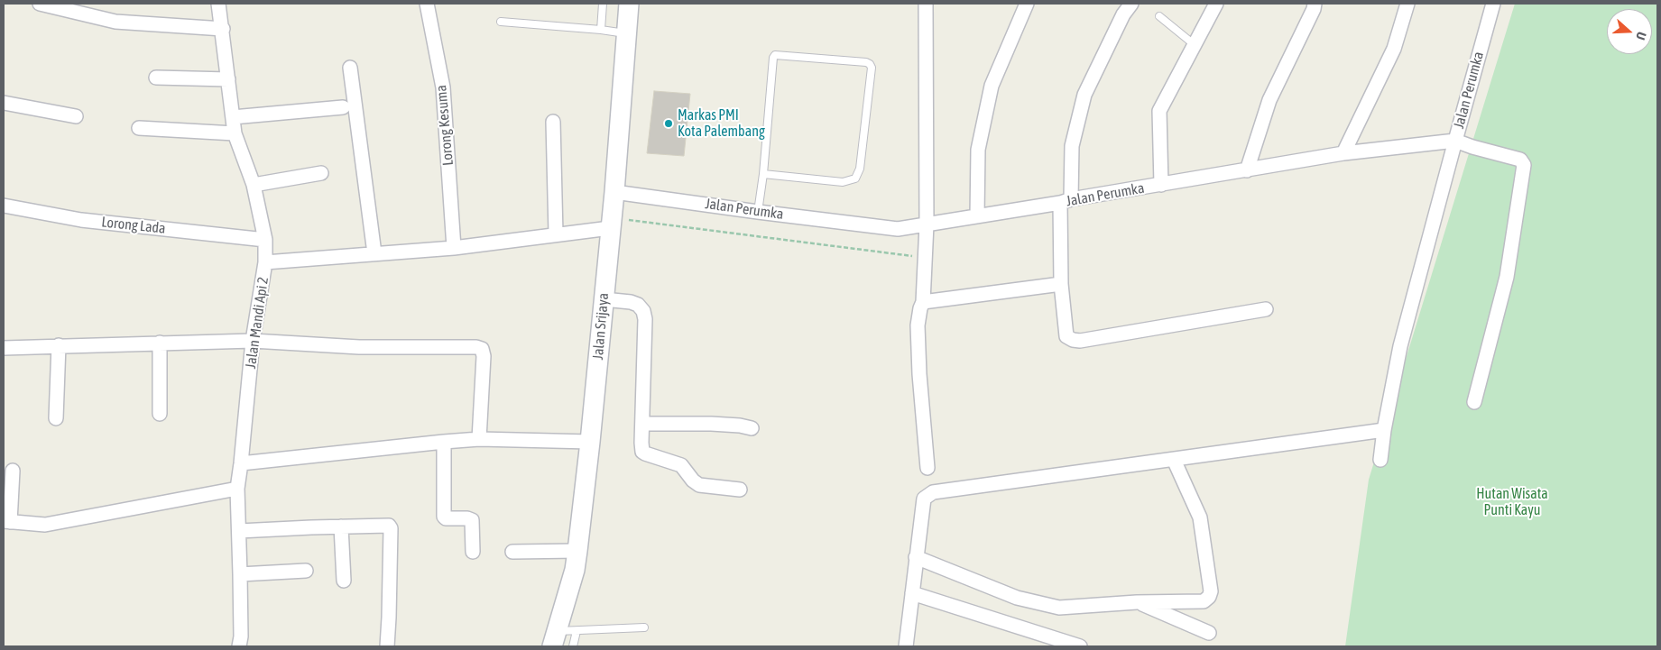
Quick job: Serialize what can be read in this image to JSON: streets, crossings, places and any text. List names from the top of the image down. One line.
{"streets":{"street":["Jalan Perumka","Lorong Kesuma","Lorong Lada","Jalan Mandi Api 2","Jalan Srijaya"]},"crossings":[["Jalan Perumka","Jalan Srijaya"],["Lorong Lada","Jalan Mandi Api 2"]],"parks":["Hutan Wisata Punti Kayu"],"places":["Markas PMI Kota Palembang"],"north":"right"}
